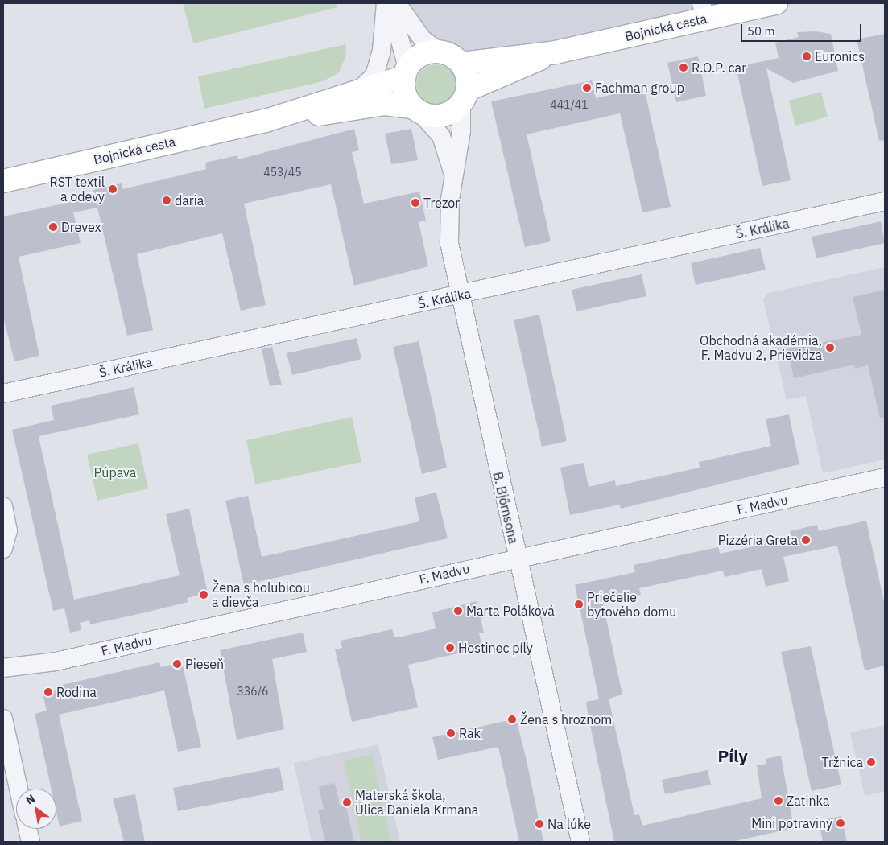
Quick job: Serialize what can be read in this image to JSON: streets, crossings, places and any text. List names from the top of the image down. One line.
{"streets":{"street":["Bojnická cesta","Š. Králika","F. Madvu","B. Bjőrnsona"]},"crossings":[["Bojnická cesta","B. Bjőrnsona"],["Š. Králika","B. Bjőrnsona"],["F. Madvu","B. Bjőrnsona"]],"districts":["Píly"],"parks":["Púpava"],"places":["Euronics","R.O.P. car","Fachman group","RST textil a odevy","daria","Trezor","Drevex","Obchodná akadémia, F. Madvu 2, Prievidza","Pizzéria Greta","Žena s holubicou a dievča","Priečelie bytového domu","Marta Poláková","Hostinec píly","Pieseň","Rodina","Žena s hroznom","Rak","Tržnica","Zatinka","Materská škola, Ulica Daniela Krmana","Mini potraviny","Na lúke"],"house_numbers":["441/41","453/45","336/6"],"scale_bar":"50 m","north":"top left"}
